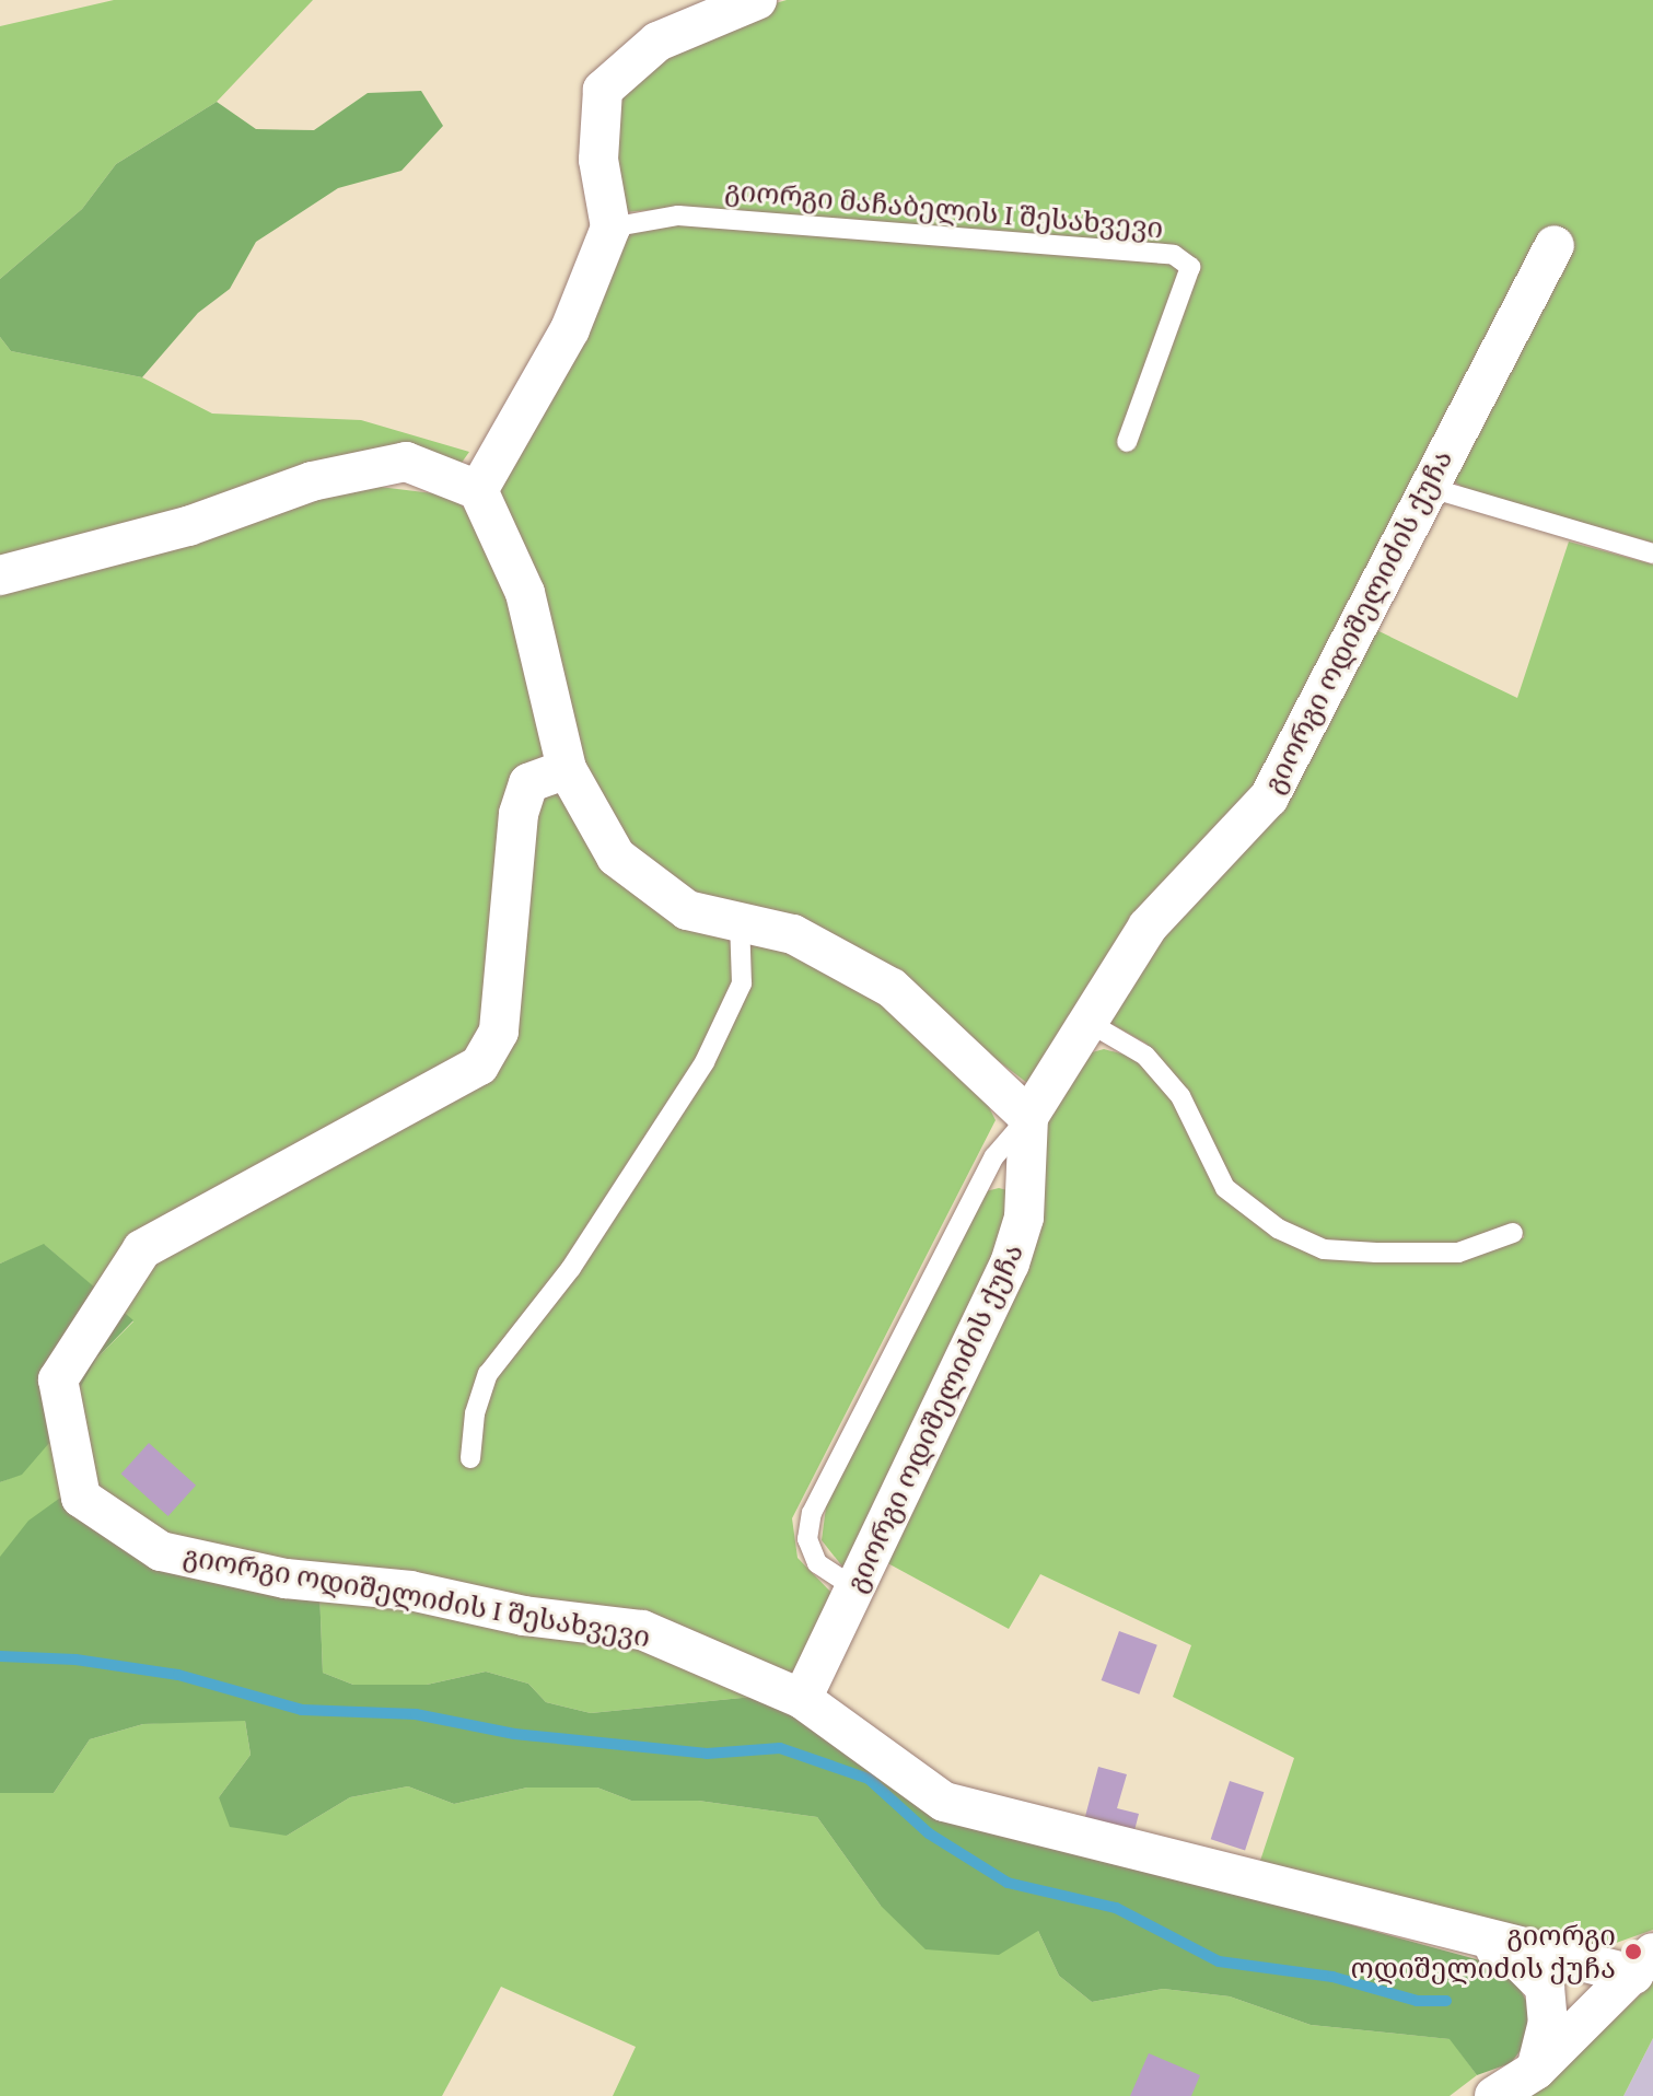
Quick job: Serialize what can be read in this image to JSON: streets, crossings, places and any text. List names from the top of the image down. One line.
{"streets":{"street":["გიორგი ოდიშელიძის ქუჩა","გიორგი ოდიშელიძის I შესახვევი"],"lane":["გიორგი მაჩაბელის I შესახვევი"]},"crossings":[["გიორგი ოდიშელიძის ქუჩა","გიორგი ოდიშელიძის I შესახვევი"]],"places":["გიორგი ოდიშელიძის ქუჩა"]}
